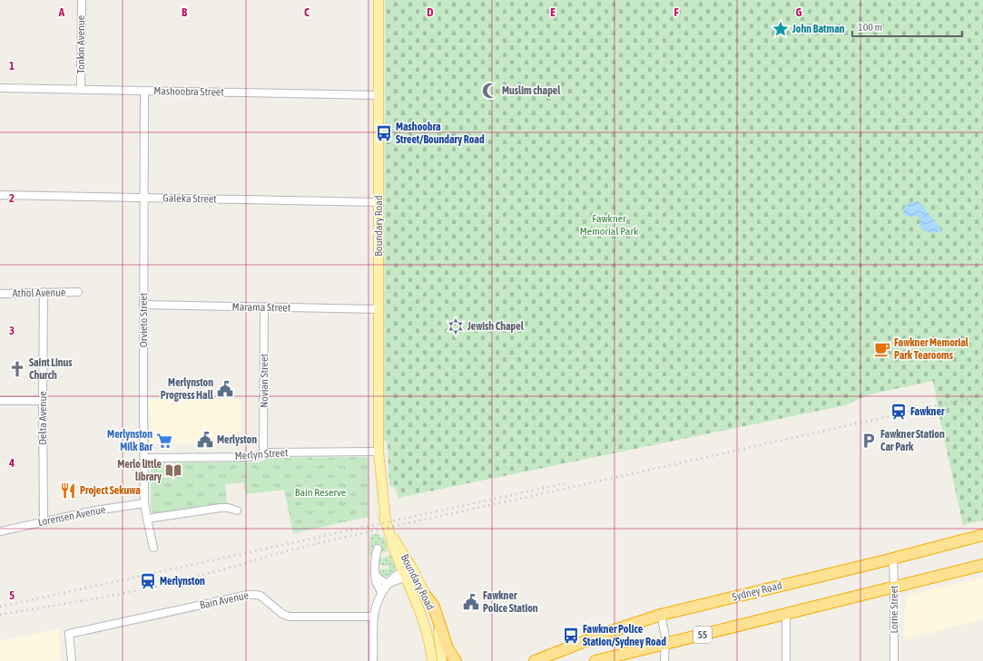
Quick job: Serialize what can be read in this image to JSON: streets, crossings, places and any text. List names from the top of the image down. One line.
{"streets":{"highway":["Sydney Road","55"],"main road":["Boundary Road"],"street":["Tonkin Avenue","Mashoobra Street","Galeka Street","Athol Avenue","Marama Street","Orvieto Street","Novian Street","Delta Avenue","Merlyn Street","Lorensen Avenue","Bain Avenue","Lorne Street"]},"crossings":[["Tonkin Avenue","Mashoobra Street"],["Mashoobra Street","Boundary Road"],["Mashoobra Street","Orvieto Street"],["Galeka Street","Boundary Road"],["Galeka Street","Orvieto Street"],["Boundary Road","Marama Street"],["Boundary Road","Merlyn Street"],["Athol Avenue","Delta Avenue"],["Marama Street","Orvieto Street"],["Marama Street","Novian Street"],["Orvieto Street","Merlyn Street"],["Orvieto Street","Lorensen Avenue"],["Novian Street","Merlyn Street"],["Delta Avenue","Lorensen Avenue"],["Sydney Road","Lorne Street"],["Lorne Street","55"]],"parks":["Fawkner Memorial Park","Bain Reserve"],"places":{"place":["John Batman"],"mosque":["Muslim chapel"],"bus stop":["Mashoobra Street/Boundary Road","Fawkner Police Station/Sydney Road"],"synagogue":["Jewish Chapel"],"cafe":["Fawkner Memorial Park Tearooms"],"church":["Saint Linus Church"],"public building":["Merlynston Progress Hall","Merlyston","Fawkner Police Station"],"station":["Fawkner","Merlynston"],"supermarket":["Merlynston Milk Bar"],"parking":["Fawkner Station Car Park"],"library":["Merlo little library"],"restaurant":["Project Sekuwa"]},"scale_bar":"100 m","grid":{"columns":["A","B","C","D","E","F","G"],"rows":["1","2","3","4","5"]}}
